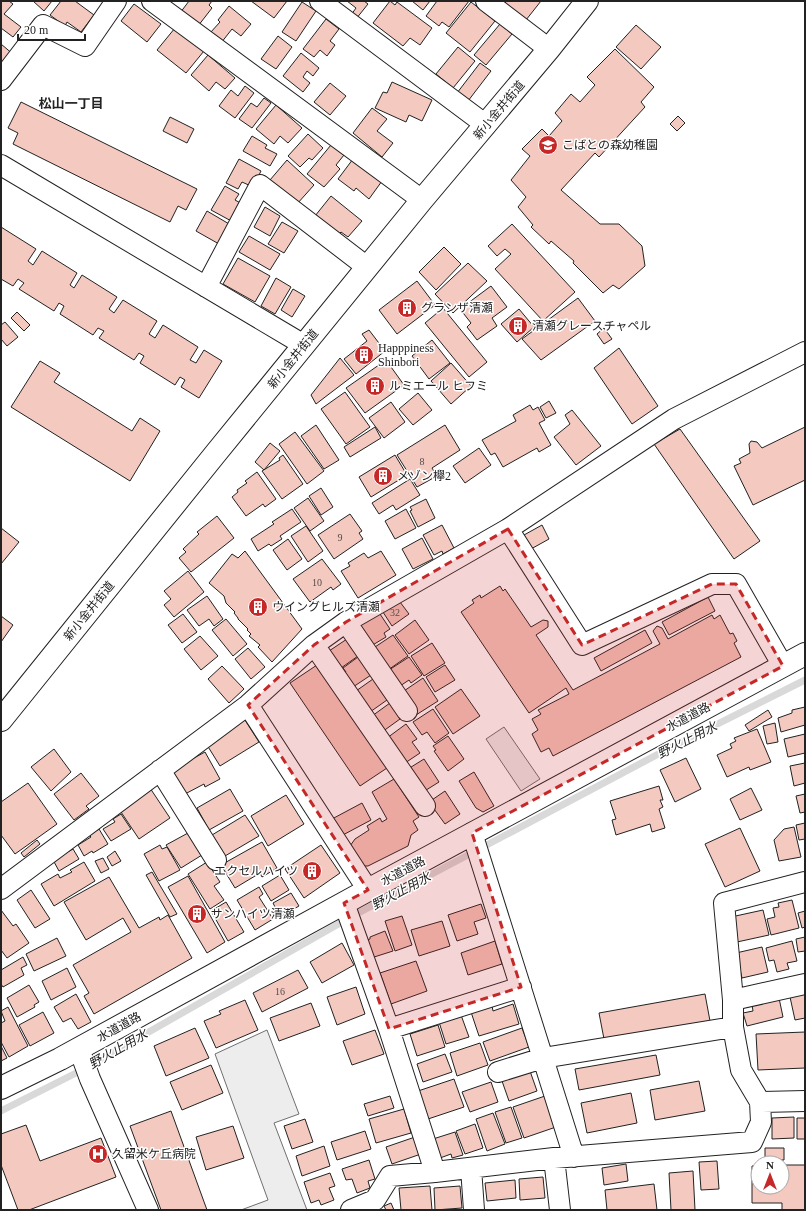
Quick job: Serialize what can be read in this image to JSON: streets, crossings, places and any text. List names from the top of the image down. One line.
{"streets":{"main road":["新小金井街道","水道道路"]},"districts":["松山一丁目"],"water":["野火止用水"],"places":{"school or university":["こばとの森幼稚園"],"building":["グランザ清瀬","清瀬グレースチャペル","Happpiness Shinbori","ルミエール ヒフミ","メゾン欅2","ウイングヒルズ清瀬","エクセルハイツ","サンハイツ清瀬"],"hospital":["久留米ケ丘病院"]},"house_numbers":["8","9","10","32","16"],"scale_bar":"20 m","north":"top"}
